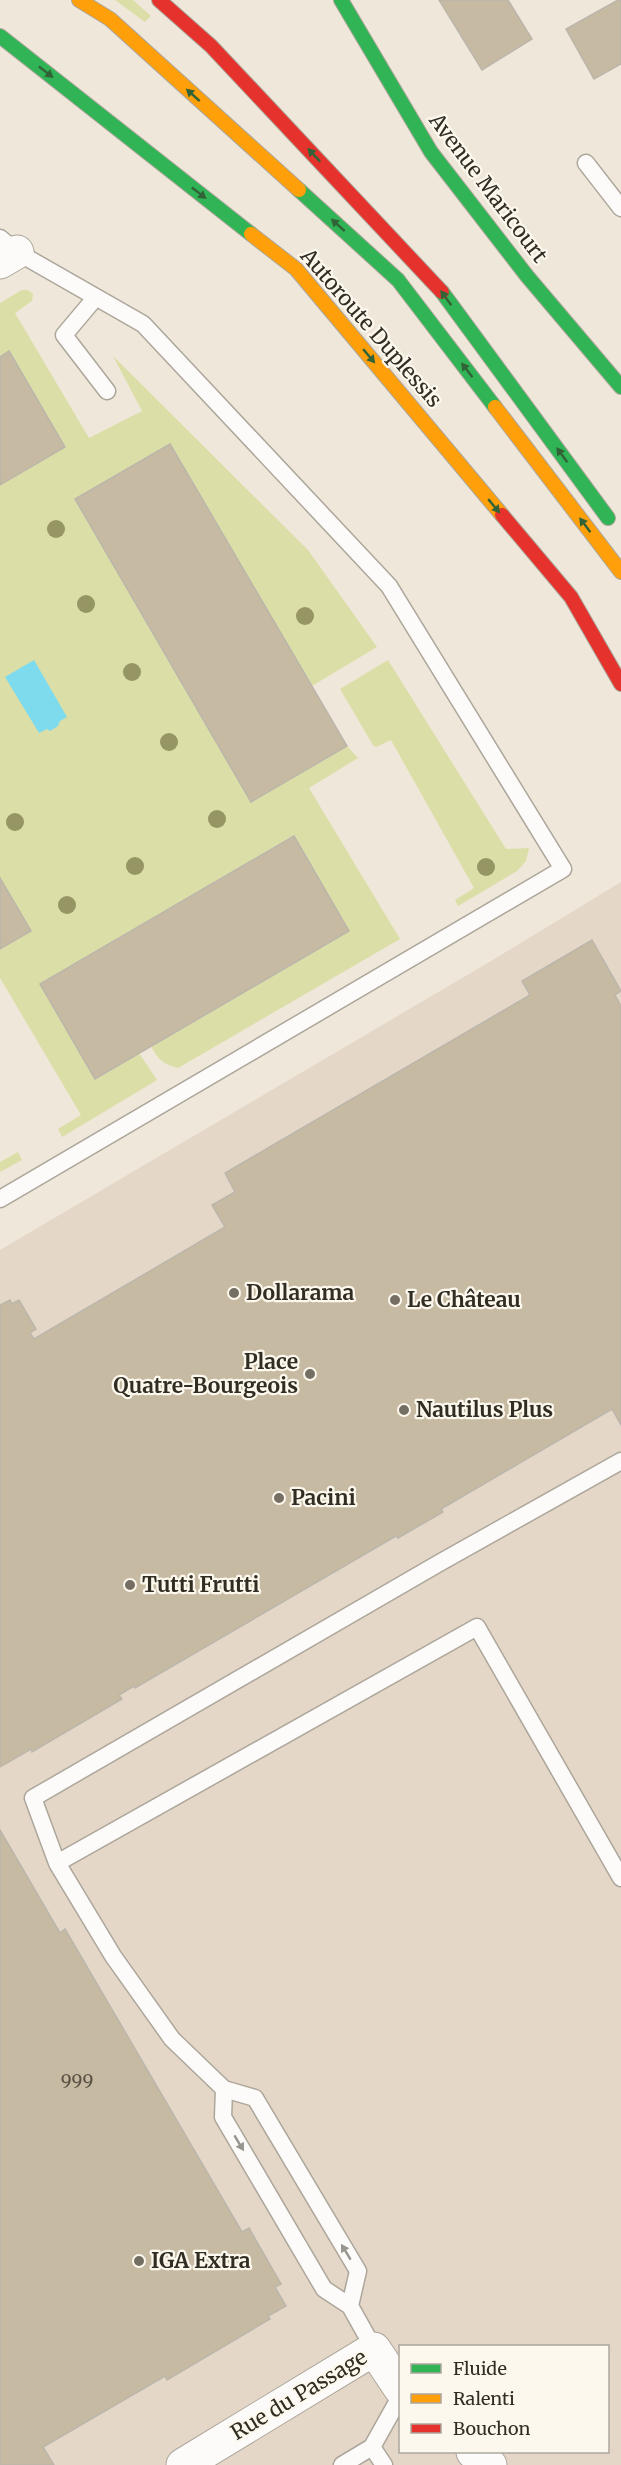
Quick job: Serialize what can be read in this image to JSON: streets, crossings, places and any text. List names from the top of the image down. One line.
{"streets":{"main road":["Avenue Maricourt","Autoroute Duplessis"],"street":["Rue du Passage"]},"places":["Dollarama","Le Château","Place Quatre-Bourgeois","Nautilus Plus","Pacini","Tutti Frutti","IGA Extra"],"house_numbers":["999"],"legend":["Fluide","Ralenti","Bouchon"]}
